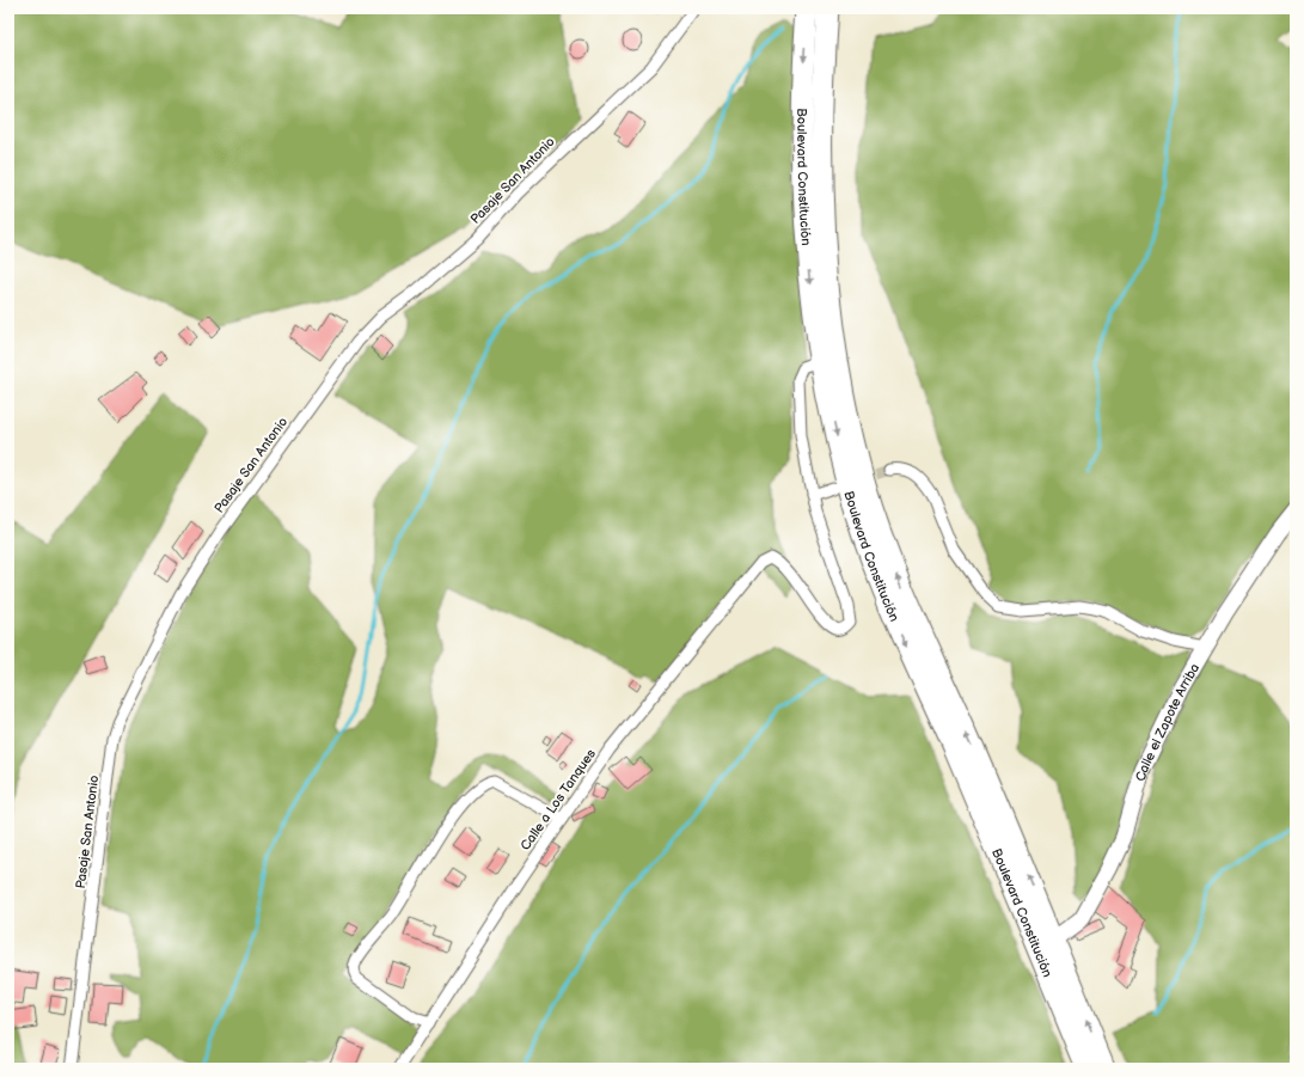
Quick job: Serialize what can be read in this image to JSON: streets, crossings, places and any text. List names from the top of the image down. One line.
{"streets":{"highway":["Boulevard Constitución"],"street":["Pasaje San Antonio","Calle el Zapote Arriba","Calle a Los Tanques"]},"crossings":[["Boulevard Constitución","Calle el Zapote Arriba"]]}
